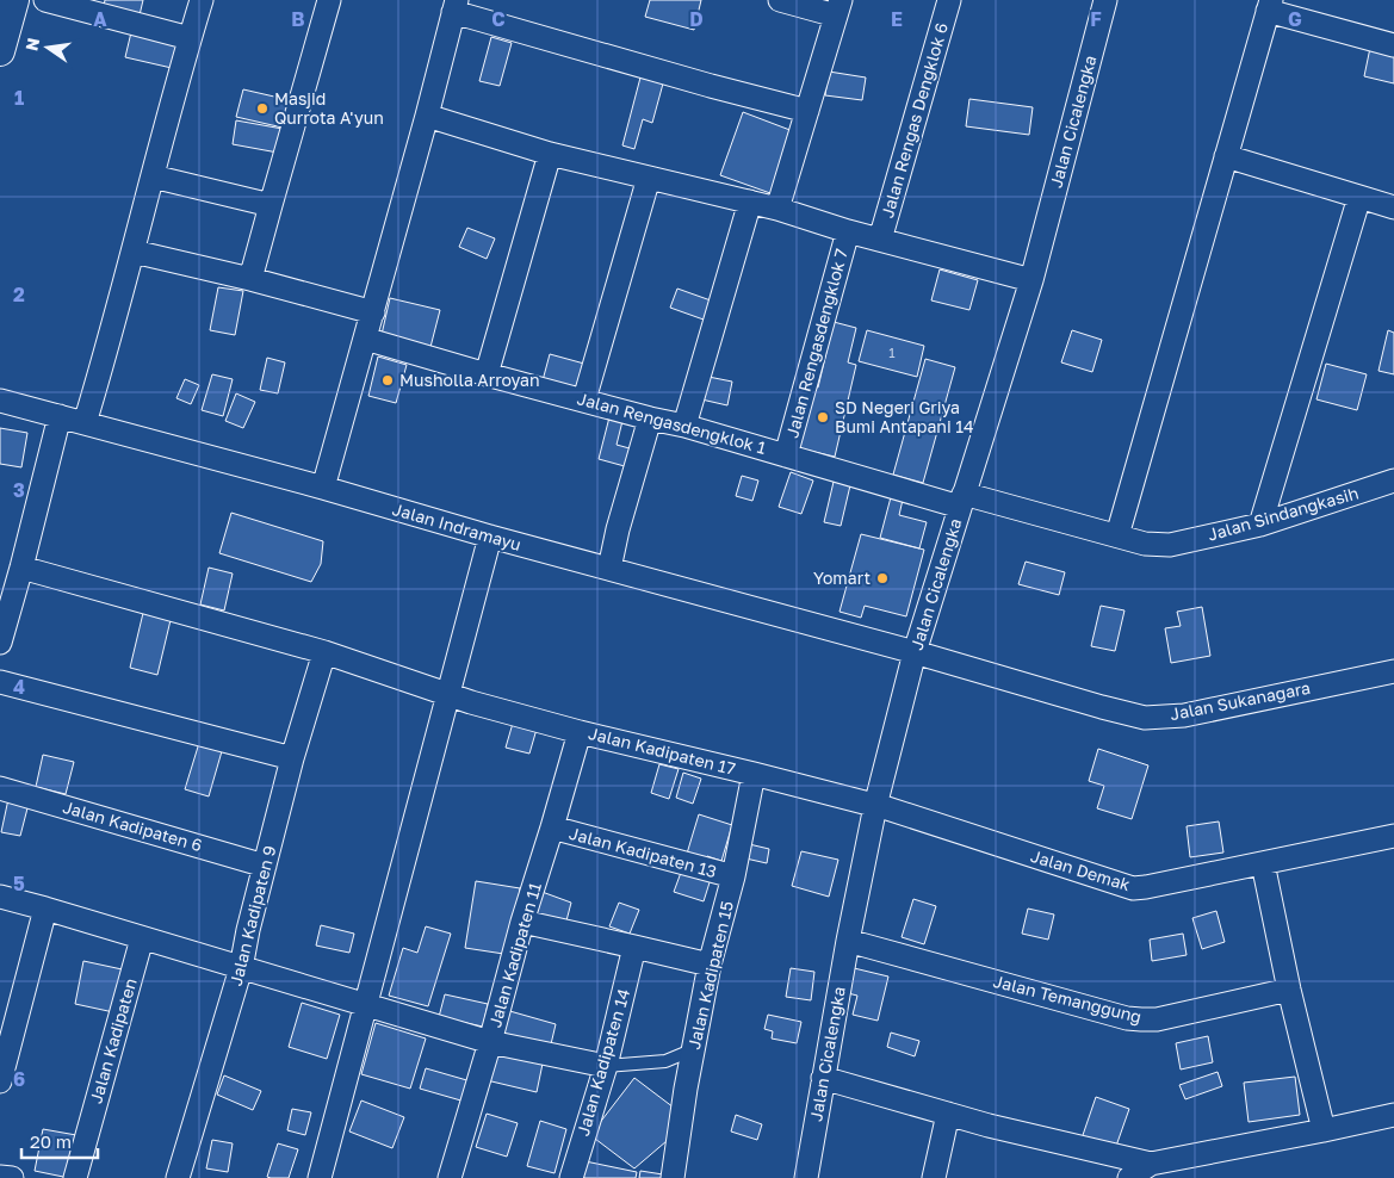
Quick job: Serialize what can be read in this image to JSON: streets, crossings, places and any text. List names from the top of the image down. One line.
{"streets":{"street":["Jalan Rengas Dengklok 6","Jalan Cicalengka","Jalan Rengasdengklok 7","Jalan Rengasdengklok 1","Jalan Sindangkasih","Jalan Indramayu","Jalan Sukanagara","Jalan Kadipaten 17","Jalan Kadipaten 6","Jalan Kadipaten 13","Jalan Demak","Jalan Kadipaten 9","Jalan Kadipaten 11","Jalan Kadipaten 15","Jalan Temanggung","Jalan Kadipaten","Jalan Kadipaten 14"]},"crossings":[["Jalan Cicalengka","Jalan Rengasdengklok 1"],["Jalan Cicalengka","Jalan Sindangkasih"],["Jalan Cicalengka","Jalan Indramayu"],["Jalan Cicalengka","Jalan Sukanagara"],["Jalan Cicalengka","Jalan Kadipaten 17"],["Jalan Cicalengka","Jalan Demak"],["Jalan Cicalengka","Jalan Temanggung"],["Jalan Rengasdengklok 7","Jalan Rengasdengklok 1"],["Jalan Rengasdengklok 1","Jalan Sindangkasih"],["Jalan Indramayu","Jalan Sukanagara"],["Jalan Kadipaten 17","Jalan Demak"],["Jalan Kadipaten 17","Jalan Kadipaten 9"],["Jalan Kadipaten 17","Jalan Kadipaten 11"],["Jalan Kadipaten 17","Jalan Kadipaten 15"],["Jalan Kadipaten 6","Jalan Kadipaten 9"],["Jalan Kadipaten 13","Jalan Kadipaten 11"],["Jalan Kadipaten 13","Jalan Kadipaten 15"]],"places":["Masjid Qurrota A'yun","Musholla Arroyan","SD Negeri Griya Bumi Antapani 14","Yomart"],"house_numbers":["1"],"scale_bar":"20 m","north":"left","grid":{"columns":["A","B","C","D","E","F","G"],"rows":["1","2","3","4","5","6"]}}
